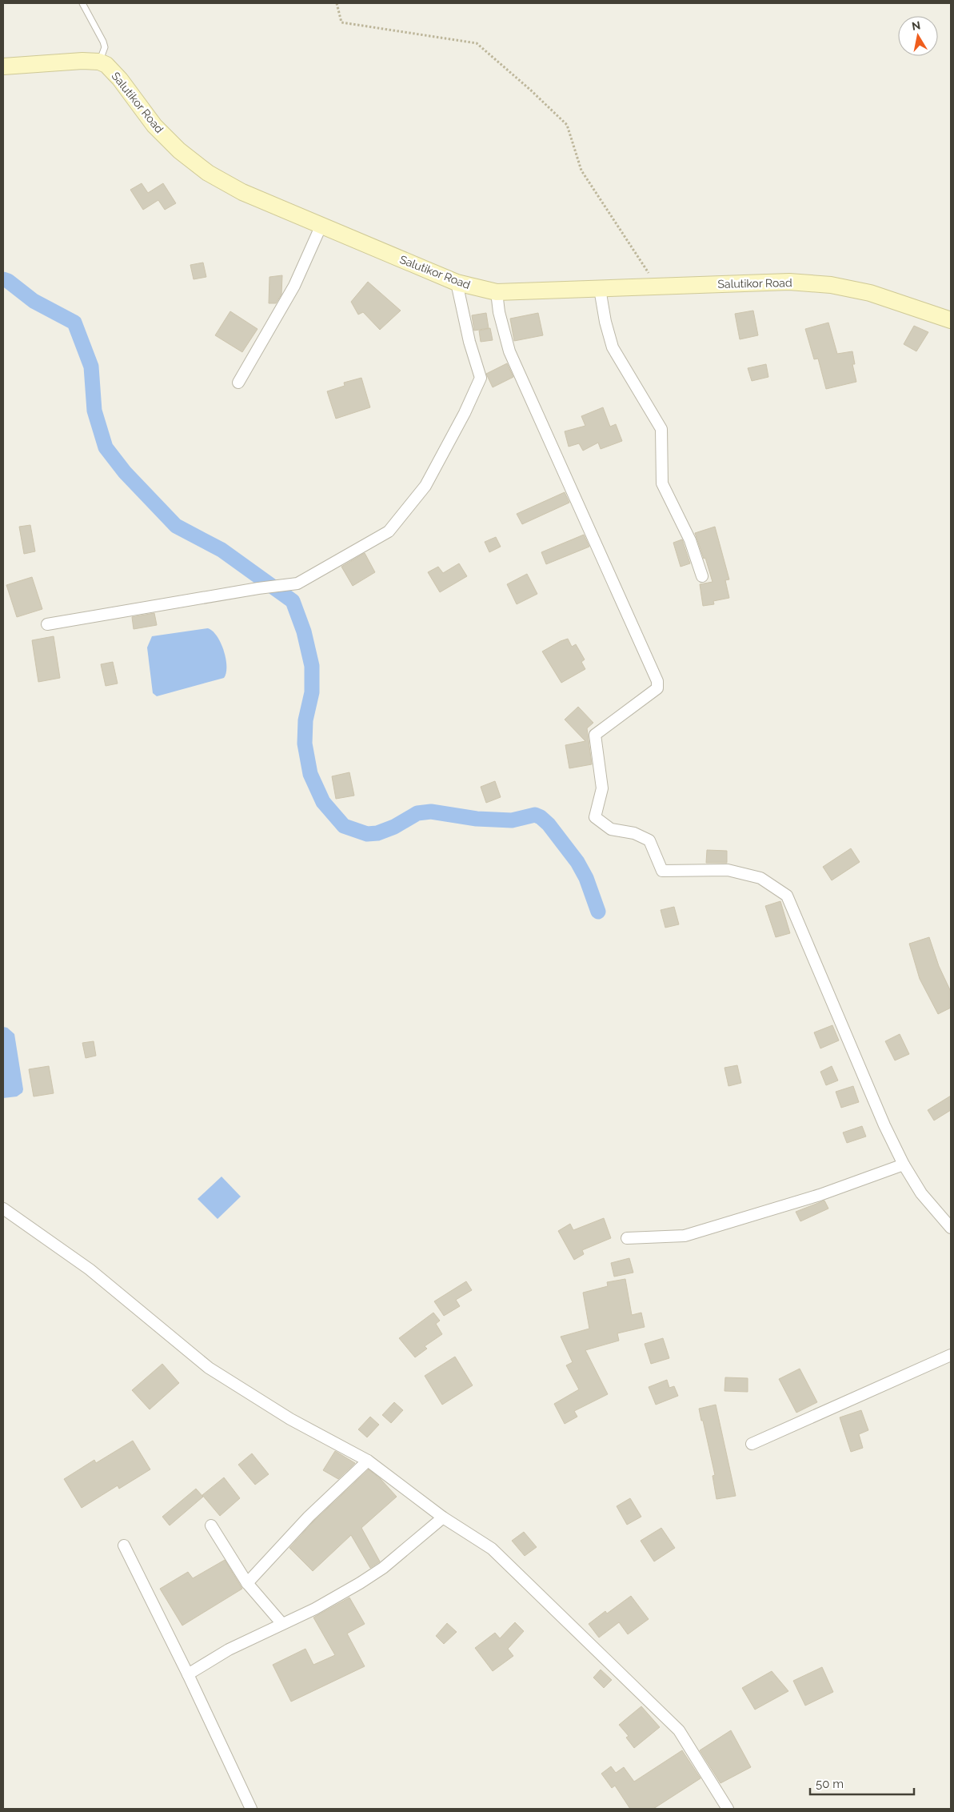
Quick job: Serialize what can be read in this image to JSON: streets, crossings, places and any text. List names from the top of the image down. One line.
{"streets":{"main road":["Salutikor Road"]},"scale_bar":"50 m","north":"top"}
